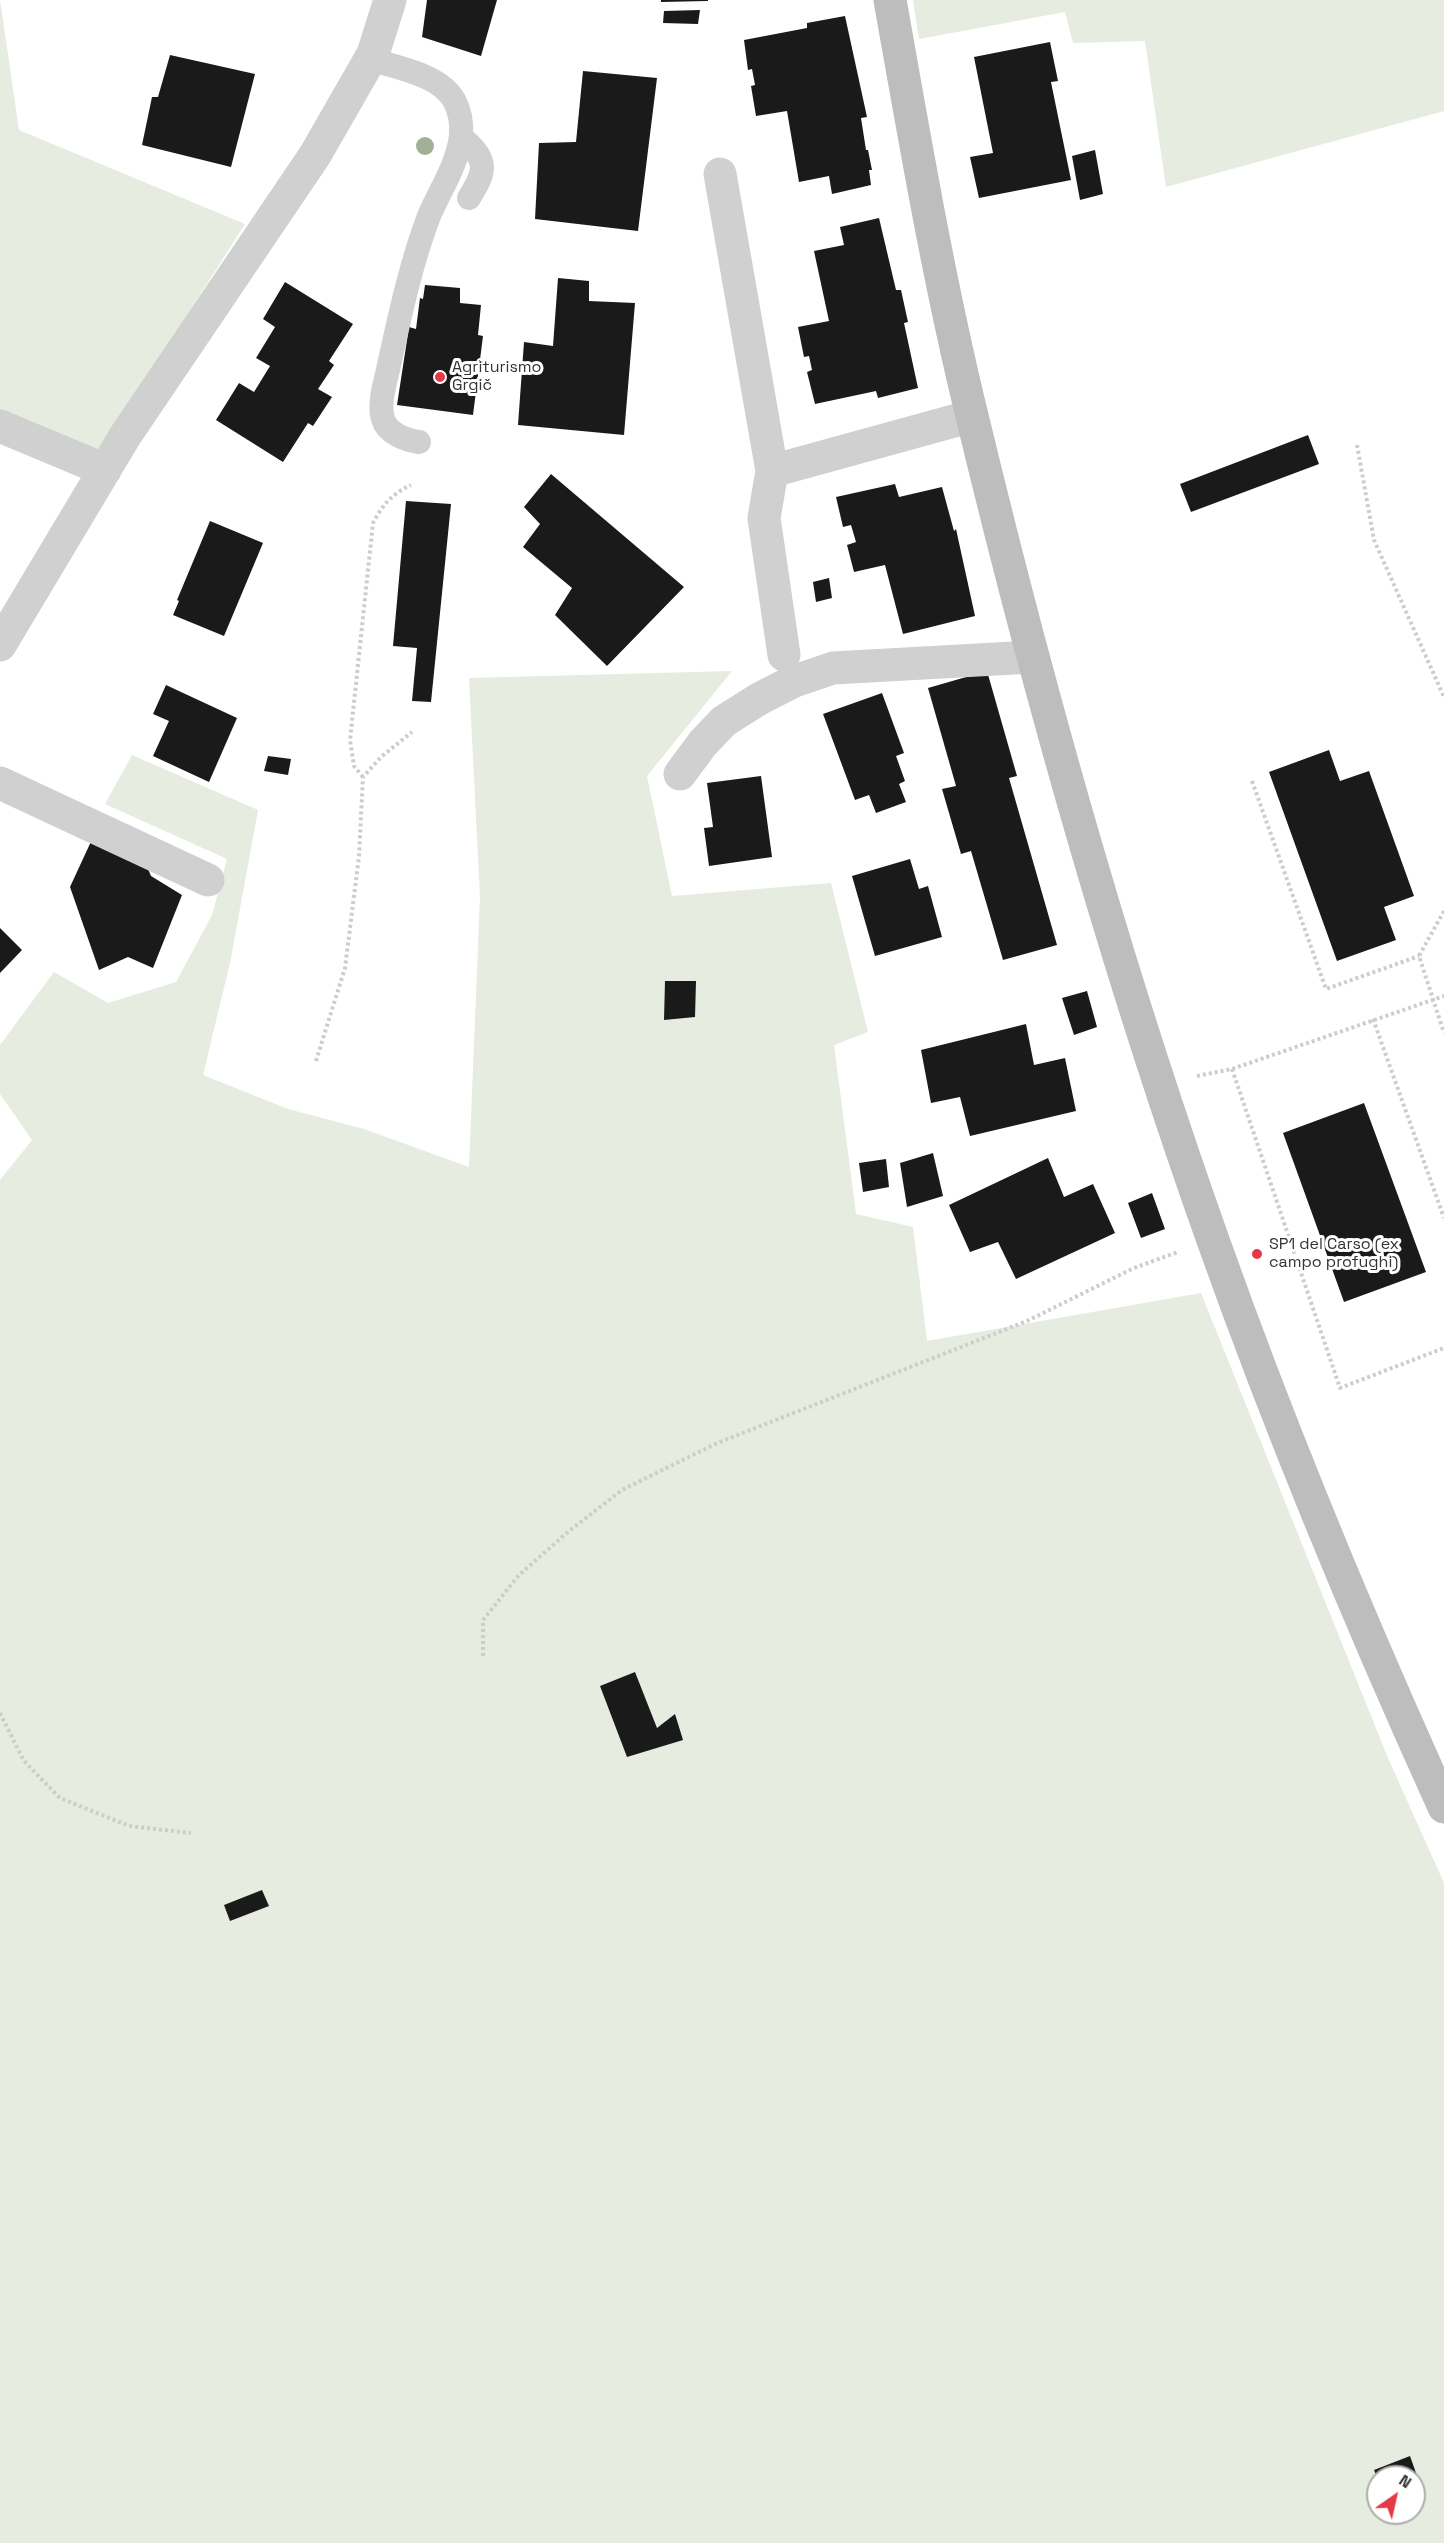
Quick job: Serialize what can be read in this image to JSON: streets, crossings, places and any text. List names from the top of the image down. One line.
{"places":["Agriturismo Grgič","SP1 del Carso (ex campo profughi)"],"north":"top right"}
